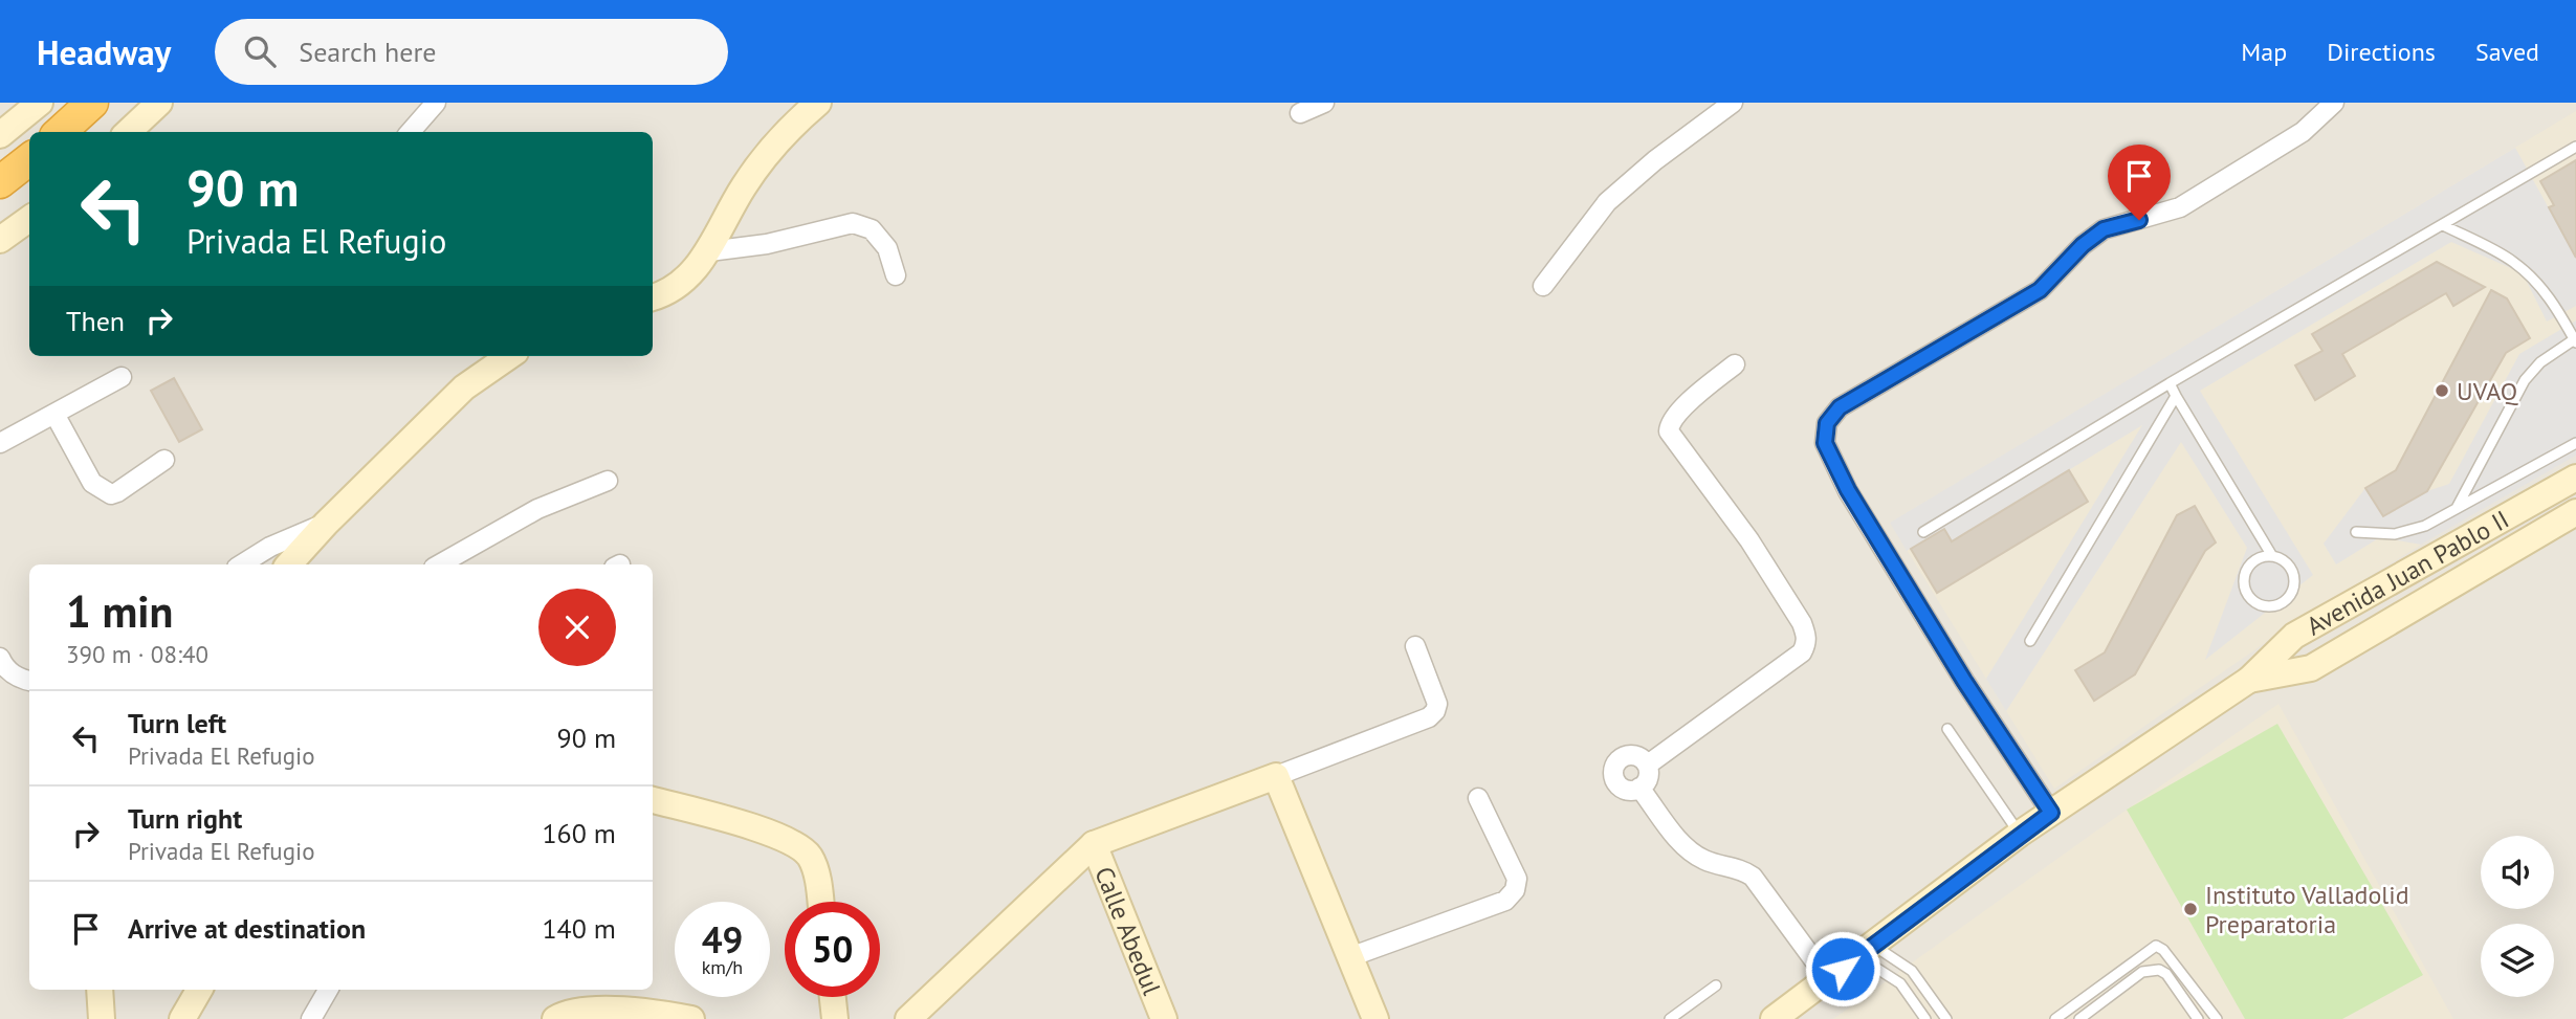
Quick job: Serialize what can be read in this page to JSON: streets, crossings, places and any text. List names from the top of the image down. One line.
{"streets":{"street":["Avenida Juan Pablo II","Calle Abedul"]},"places":["UVAQ","Instituto Valladolid Preparatoria"],"page":{"header":"Headway","search":"Search here","nav":["Map","Directions","Saved"],"turn":["90 m","Privada El Refugio"],"then":"Then","heading":["1 min","390 m · 08:40"],"list":[{"name":"Turn left","note":"Privada El Refugio","value":"90 m"},{"name":"Turn right","note":"Privada El Refugio","value":"160 m"},{"name":"Arrive at destination","value":"140 m"}],"speed":"49 km/h","limit":"50"}}
